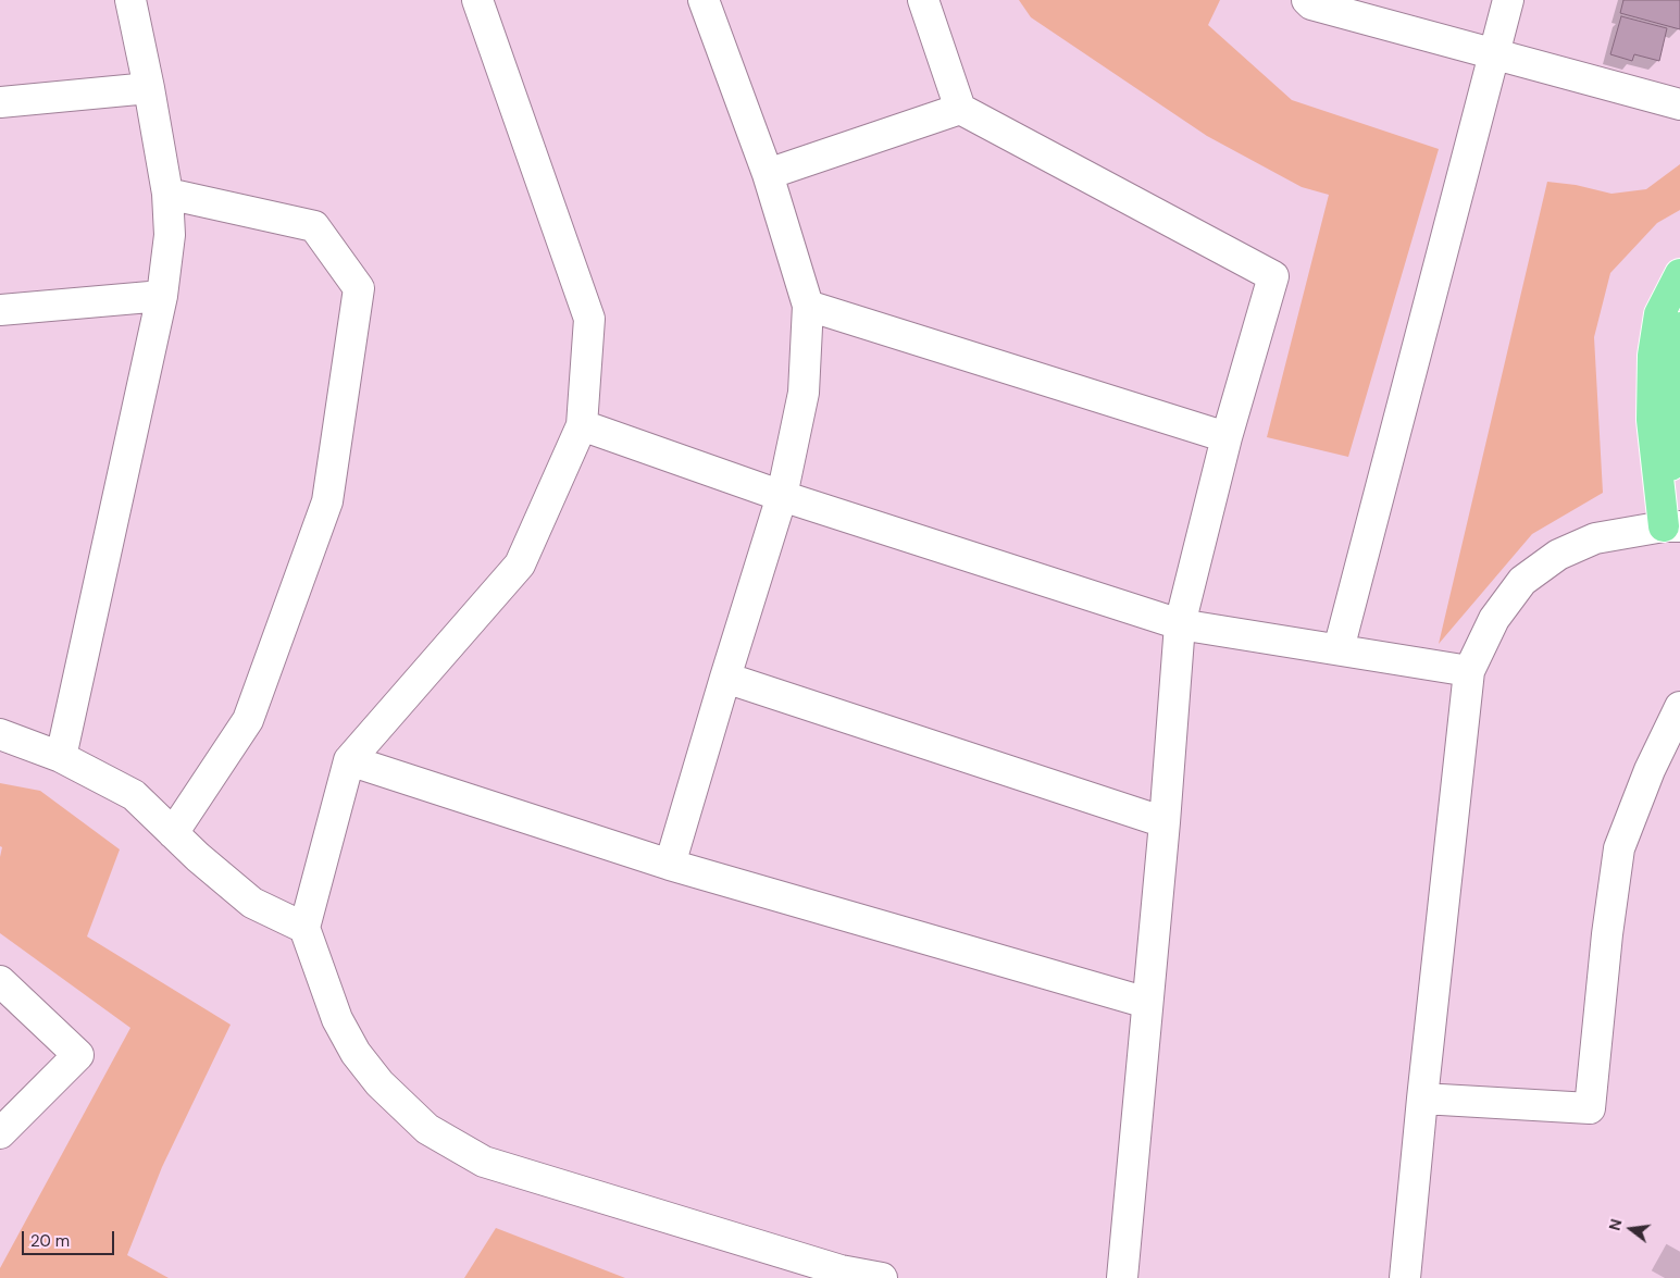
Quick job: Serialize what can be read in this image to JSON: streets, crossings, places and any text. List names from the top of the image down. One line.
{"scale_bar":"20 m","north":"left"}
